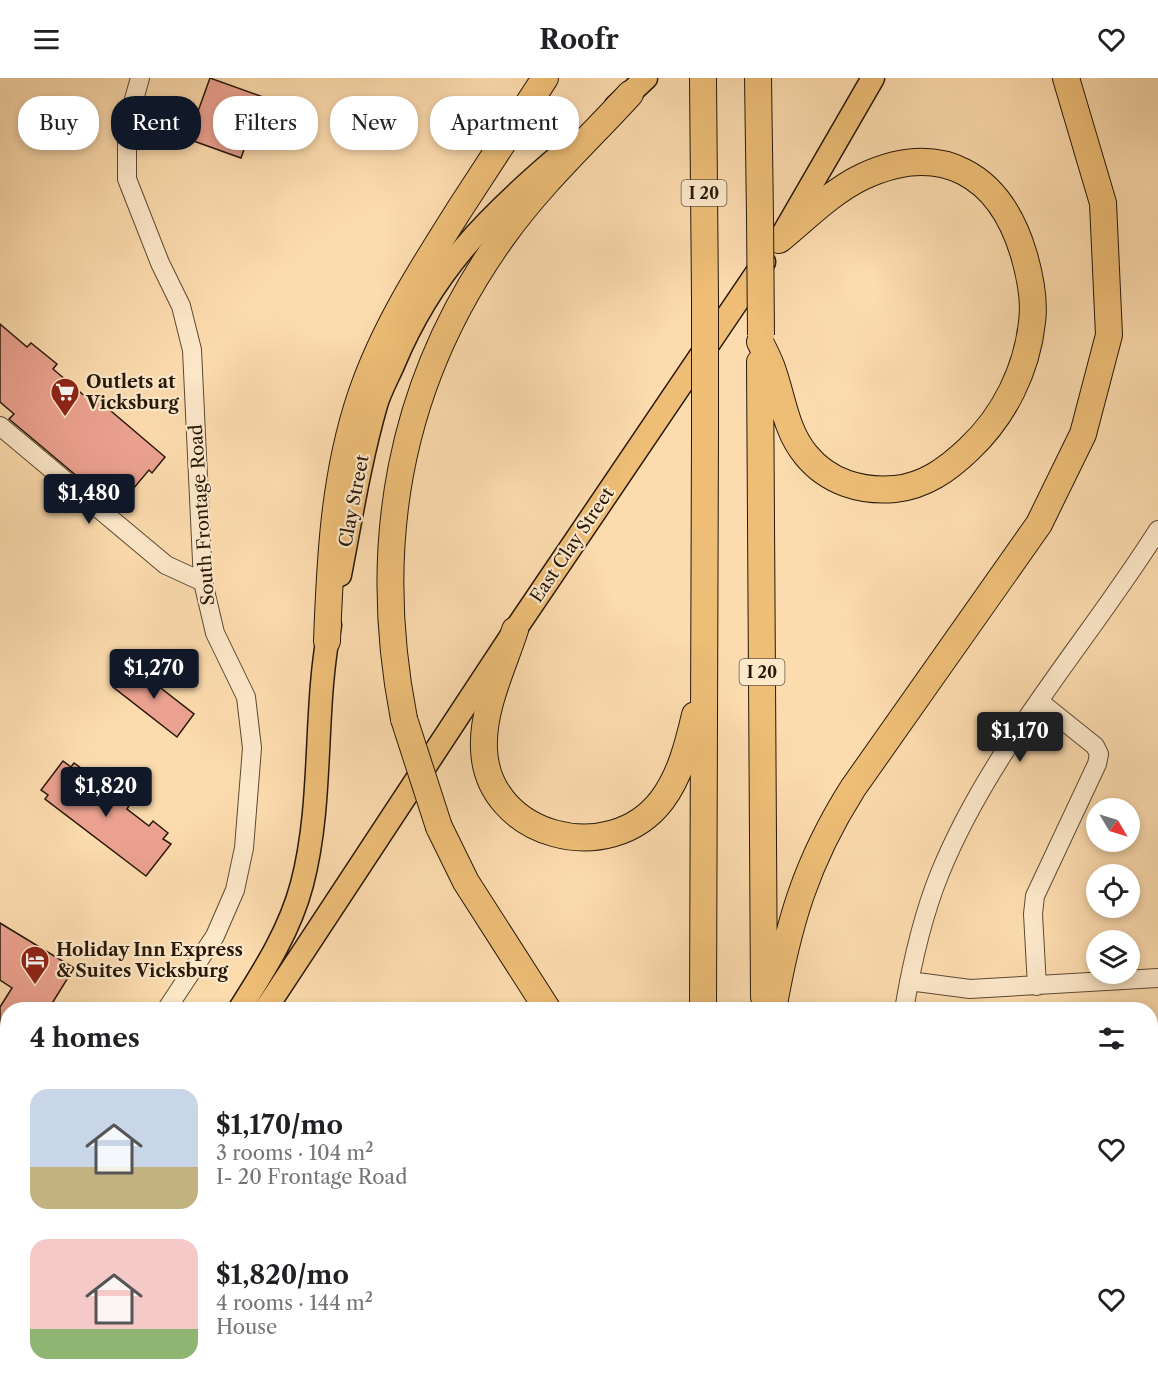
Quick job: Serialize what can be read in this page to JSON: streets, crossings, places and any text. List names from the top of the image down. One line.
{"streets":{"highway":["I 20"],"main road":["Clay Street","East Clay Street"],"street":["South Frontage Road"]},"places":{"supermarket":["Outlets at Vicksburg"],"hotel":["Holiday Inn Express & Suites Vicksburg"]},"north":"bottom right","page":{"header":"Roofr","chip":["Buy","Rent","Filters","New","Apartment"],"price":["$1,480","$1,270","$1,170","$1,820"],"heading":"4 homes","list":[{"name":"$1,170/mo","note":"3 rooms · 104 m² · I- 20 Frontage Road"},{"name":"$1,820/mo","note":"4 rooms · 144 m² · House"}]}}
